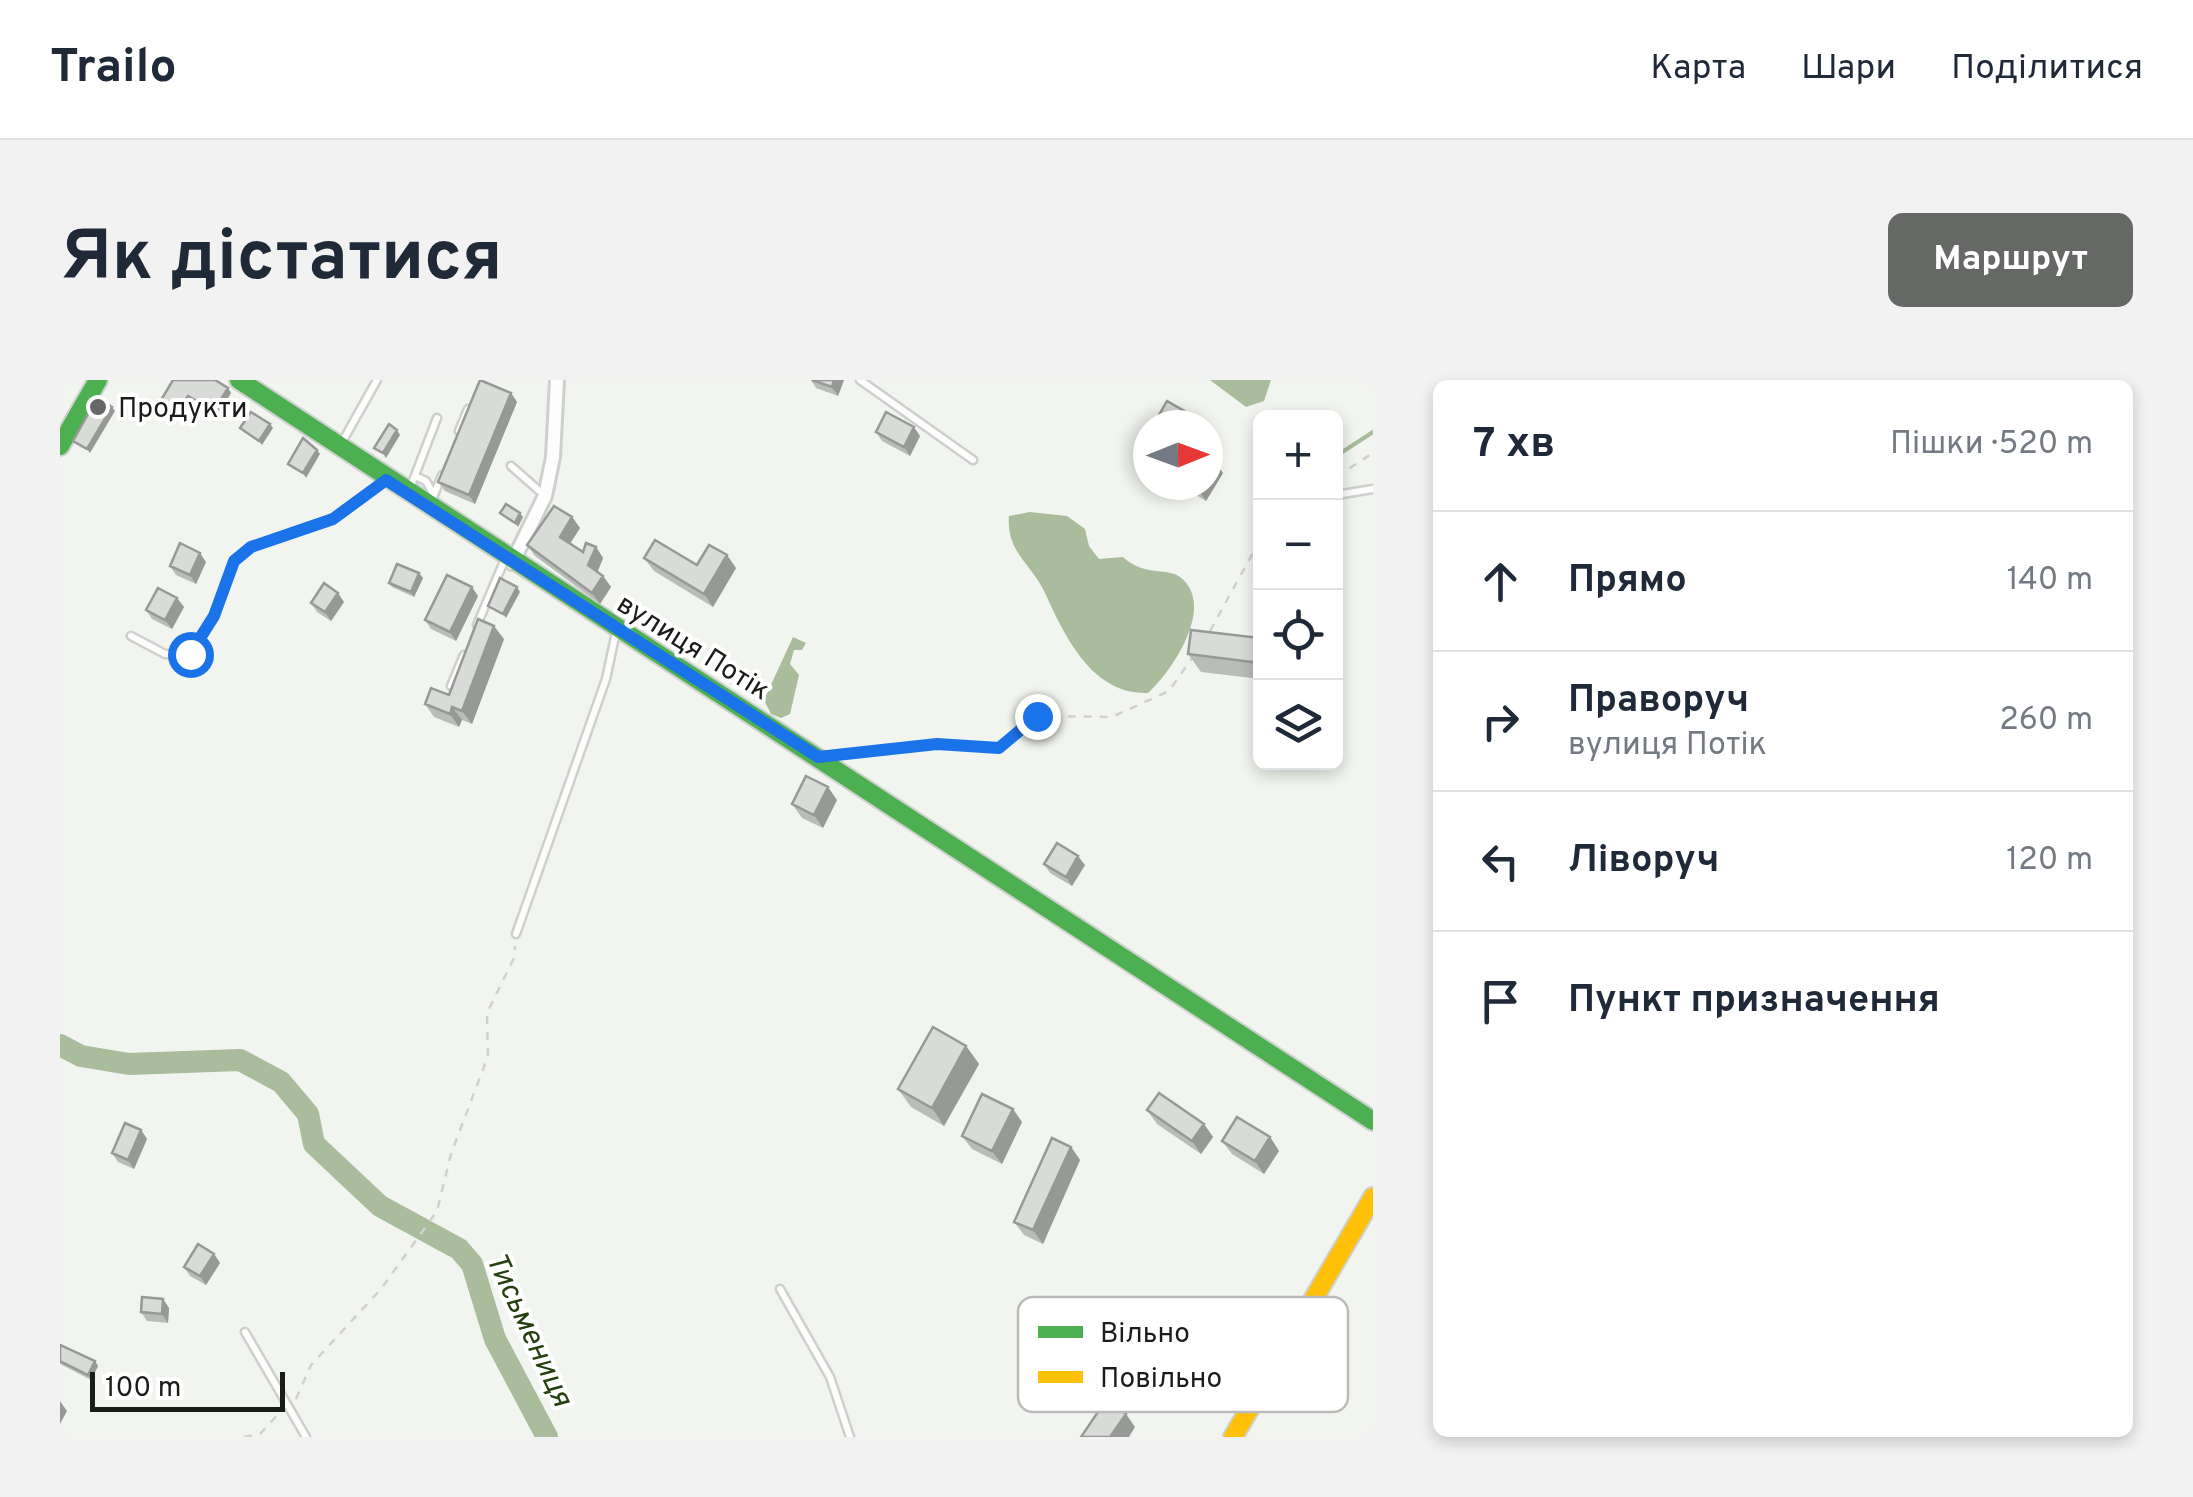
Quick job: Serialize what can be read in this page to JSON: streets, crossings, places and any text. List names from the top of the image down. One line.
{"streets":{"street":["вулиця Потік"]},"water":["Тисьмениця"],"places":["Продукти"],"legend":["Вільно","Повільно"],"scale_bar":"100 m","north":"right","page":{"header":"Trailo","nav":["Карта","Шари","Поділитися"],"buttons":"Маршрут","title":"Як дістатися","heading":["7 хв","Пішки · 520 m"],"map_buttons":["+","−"],"list":[["Прямо","140 m"],["Праворуч","вулиця Потік","260 m"],["Ліворуч","120 m"],"Пункт призначення"],"scale":"100 m"}}
